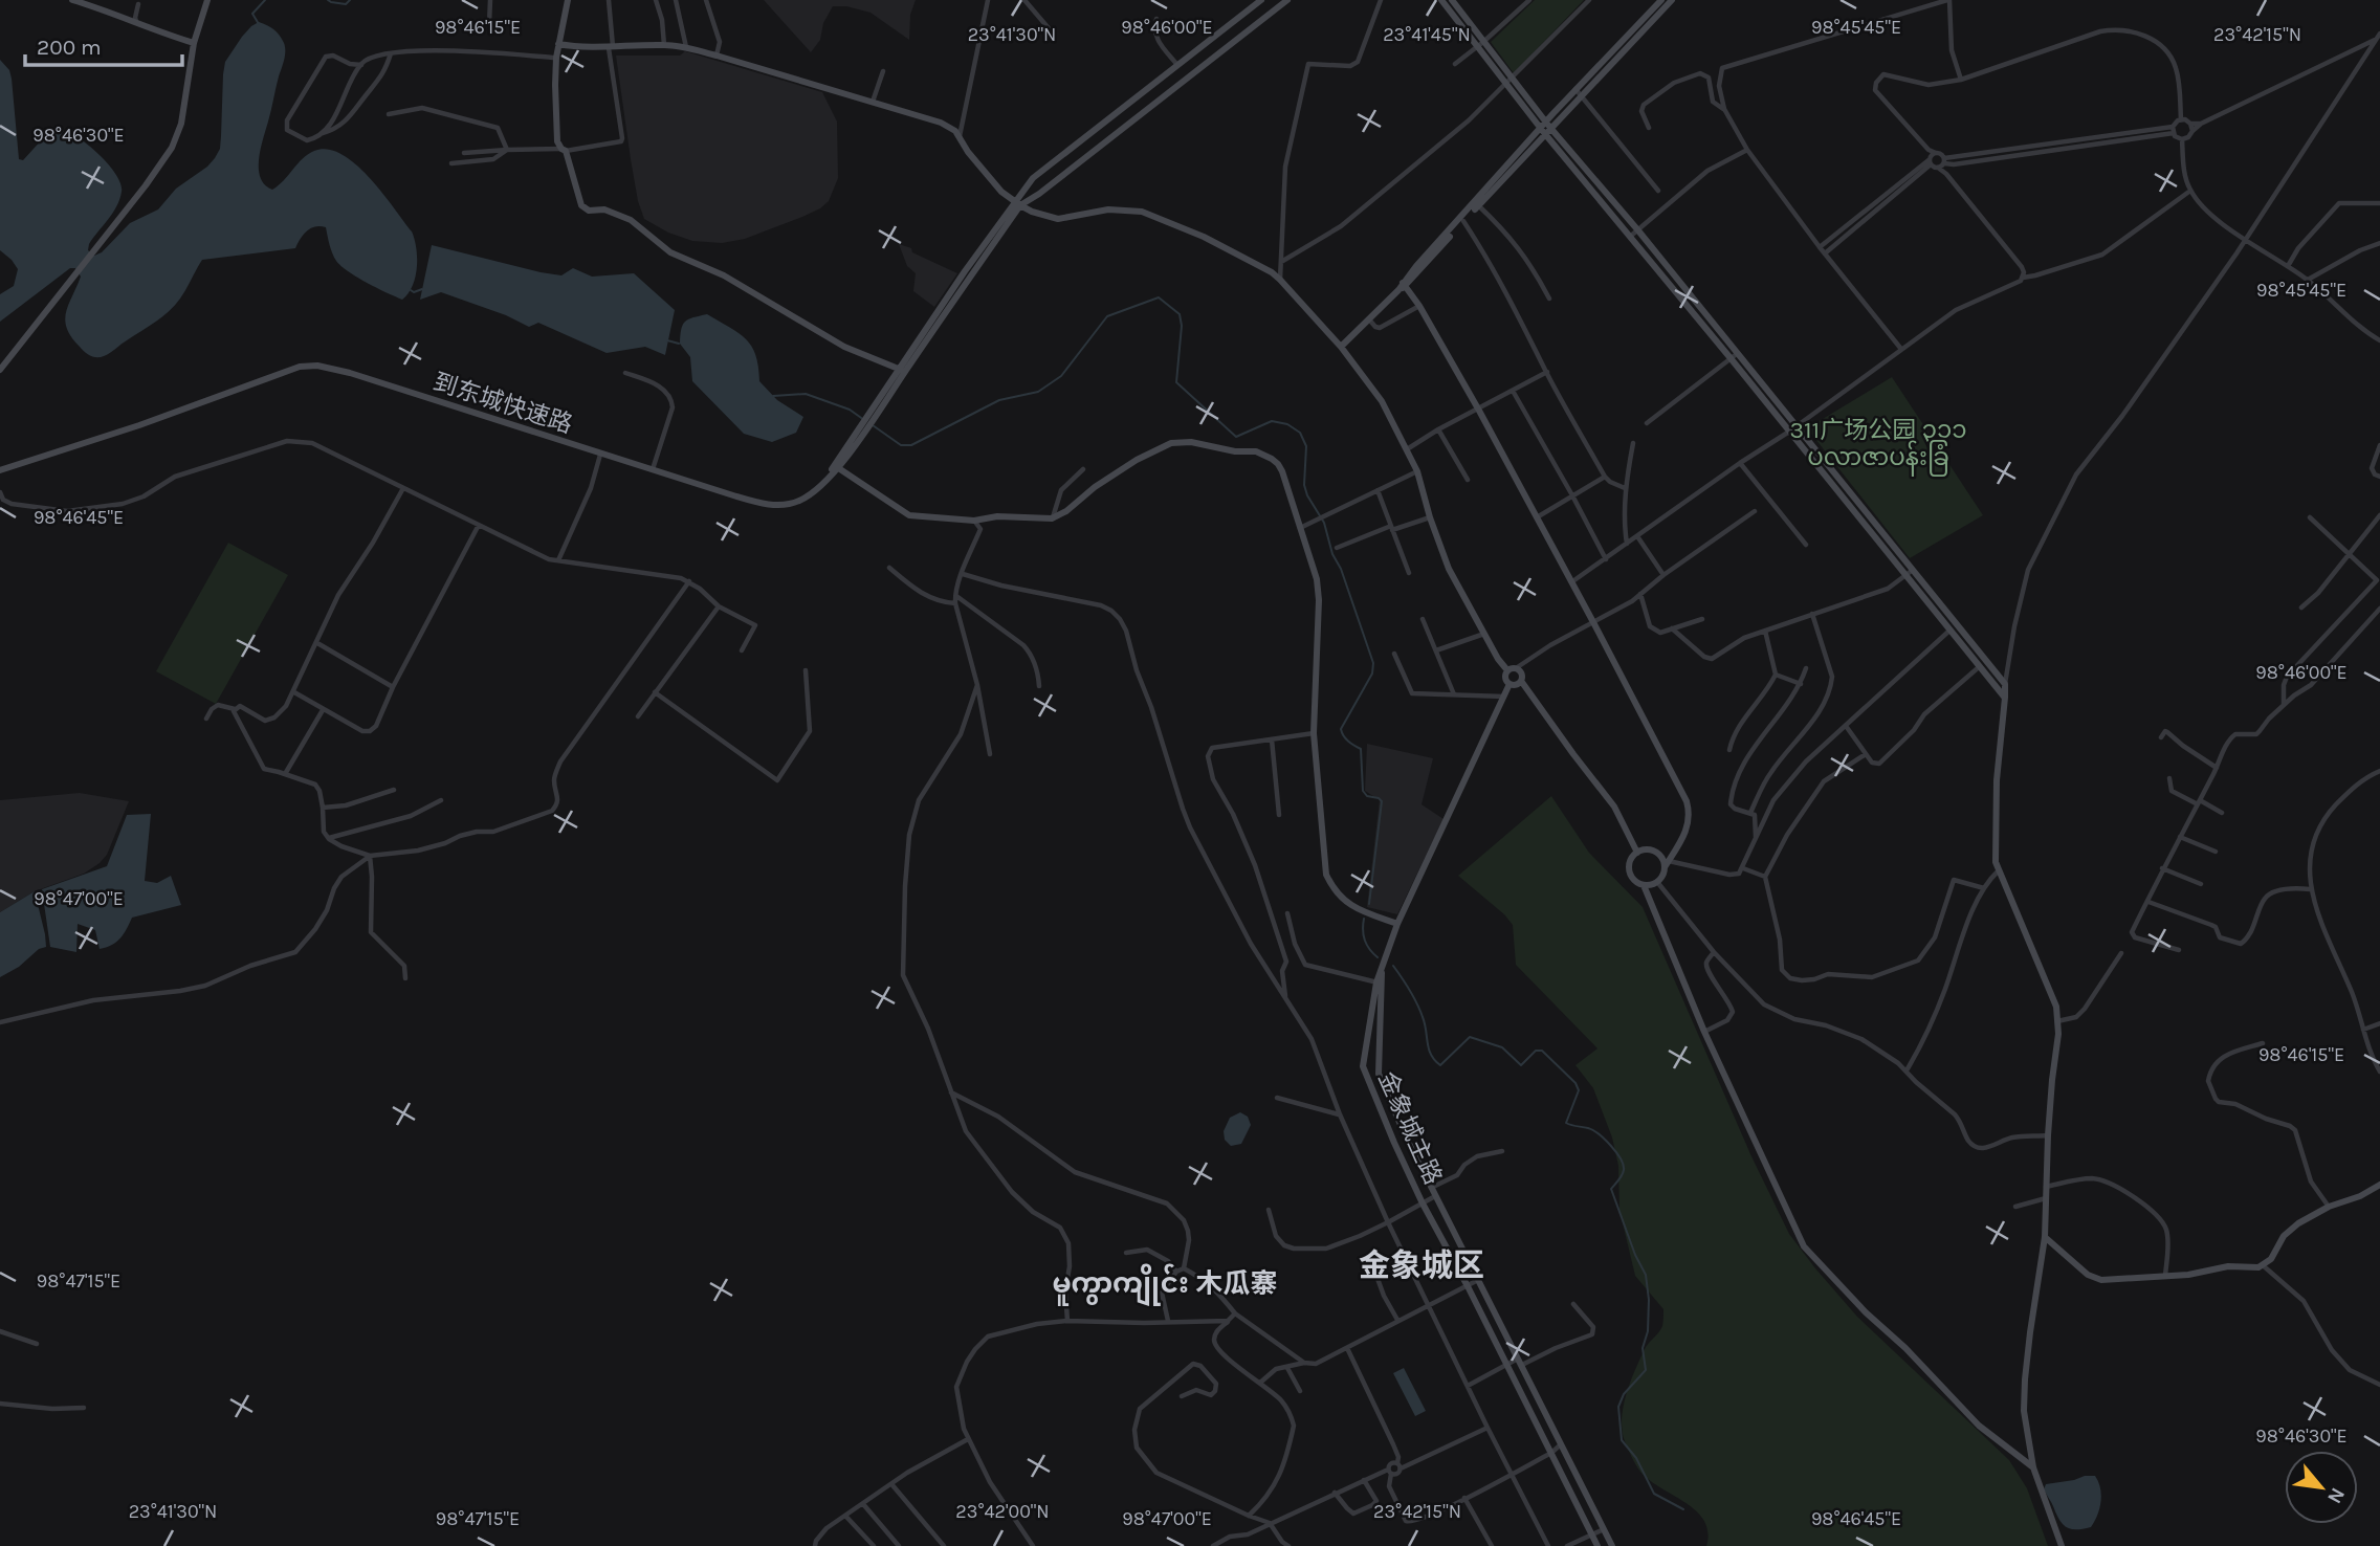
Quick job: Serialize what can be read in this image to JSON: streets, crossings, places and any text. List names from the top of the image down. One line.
{"streets":{"main road":["到东城快速路","金象城主路"]},"districts":["金象城区","မူကွာကျိုင်း 木瓜寨"],"parks":["311广场公园 ၃၁၁ ပလာဇာပန်းခြံ"],"scale_bar":"200 m","north":"bottom right","coordinates":["98°46'00\"E","98°46'15\"E","98°45'45\"E","23°41'30\"N","23°41'45\"N","23°42'15\"N","98°46'30\"E","98°46'45\"E","98°47'00\"E","98°47'15\"E","23°42'00\"N"]}
